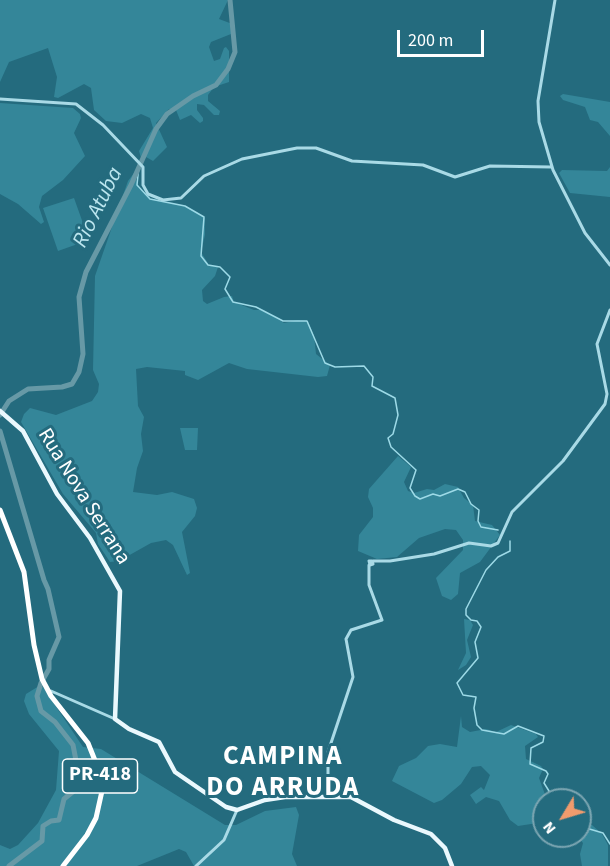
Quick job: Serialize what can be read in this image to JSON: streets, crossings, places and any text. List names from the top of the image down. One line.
{"streets":{"highway":["PR-418"],"main road":["Rua Nova Serrana"]},"districts":["CAMPINA DO ARRUDA"],"water":["Rio Atuba"],"scale_bar":"200 m","north":"bottom left"}
